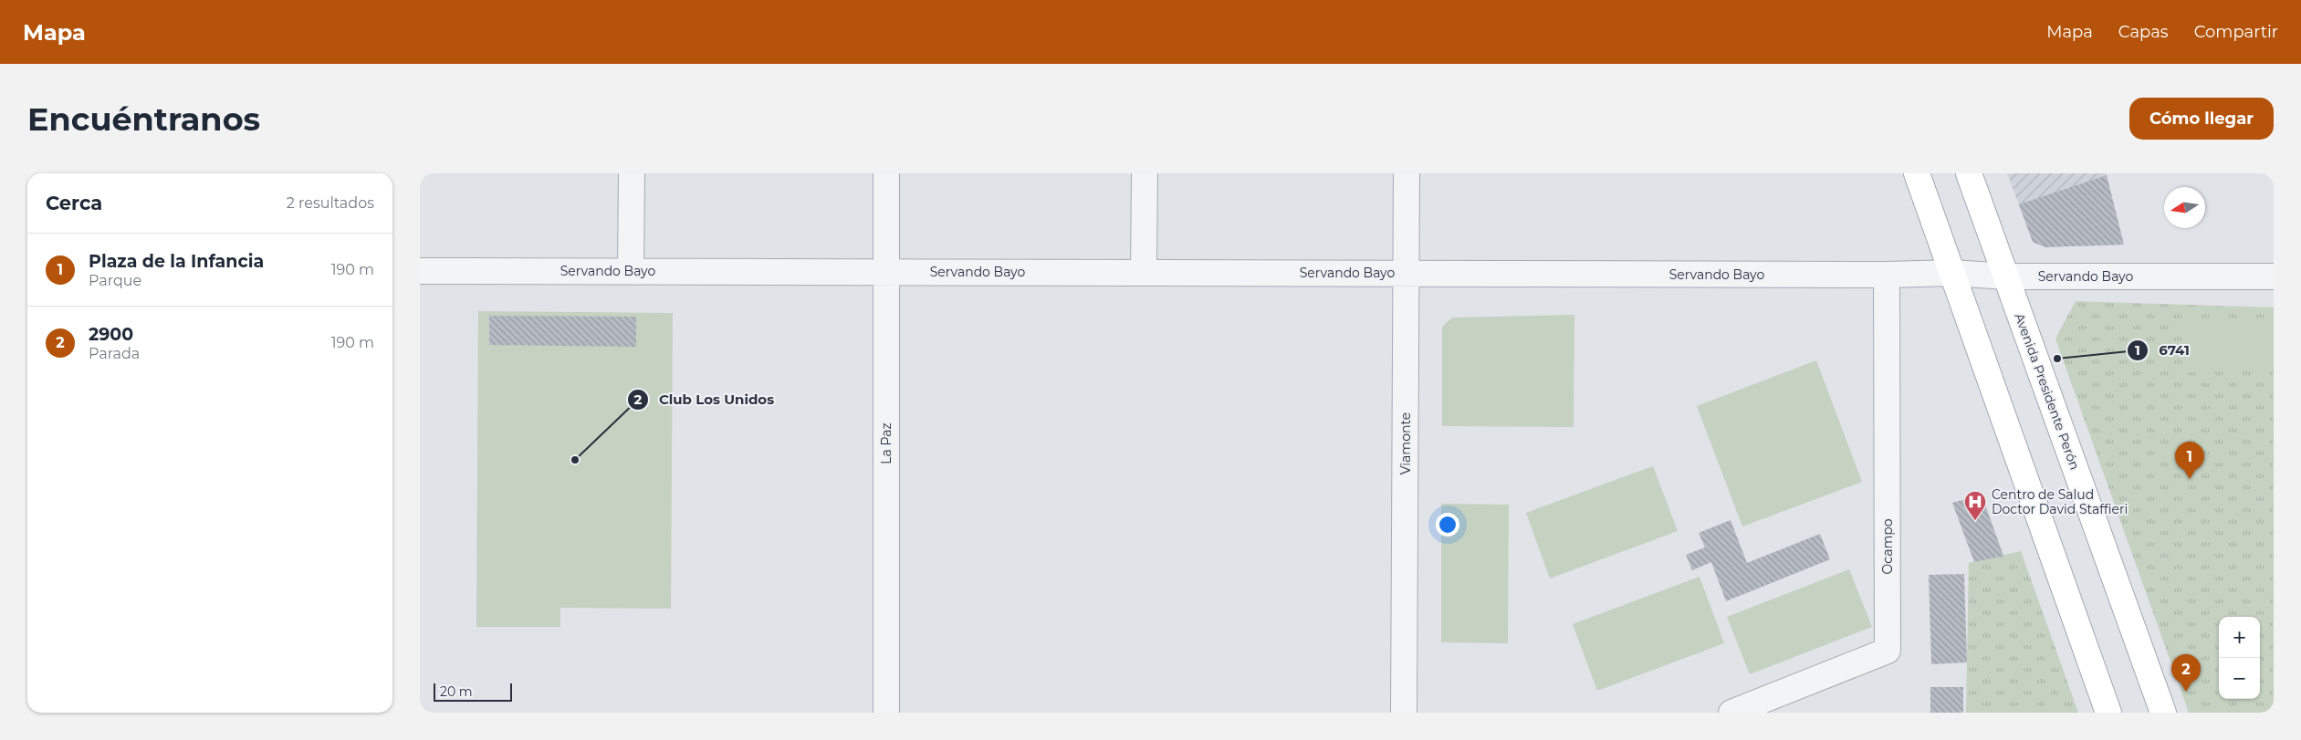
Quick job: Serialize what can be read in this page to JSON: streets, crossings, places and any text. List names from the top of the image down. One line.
{"streets":{"main road":["Avenida Presidente Perón"],"street":["Servando Bayo","La Paz","Viamonte","Ocampo"]},"crossings":[["Servando Bayo","Avenida Presidente Perón"],["Servando Bayo","La Paz"],["Servando Bayo","Viamonte"],["Servando Bayo","Ocampo"]],"places":{"other":["6741","Club Los Unidos"],"hospital":["Centro de Salud Doctor David Staffieri"]},"scale_bar":"20 m","north":"left","page":{"header":"Mapa","nav":["Mapa","Capas","Compartir"],"buttons":"Cómo llegar","title":"Encuéntranos","heading":["Cerca","2 resultados"],"list":[{"mark":"1","name":"Plaza de la Infancia","note":"Parque","value":"190 m"},{"mark":"2","name":"2900","note":"Parada","value":"190 m"}],"pins":["1","2"],"map_buttons":["+","−"],"scale":"20 m"}}
